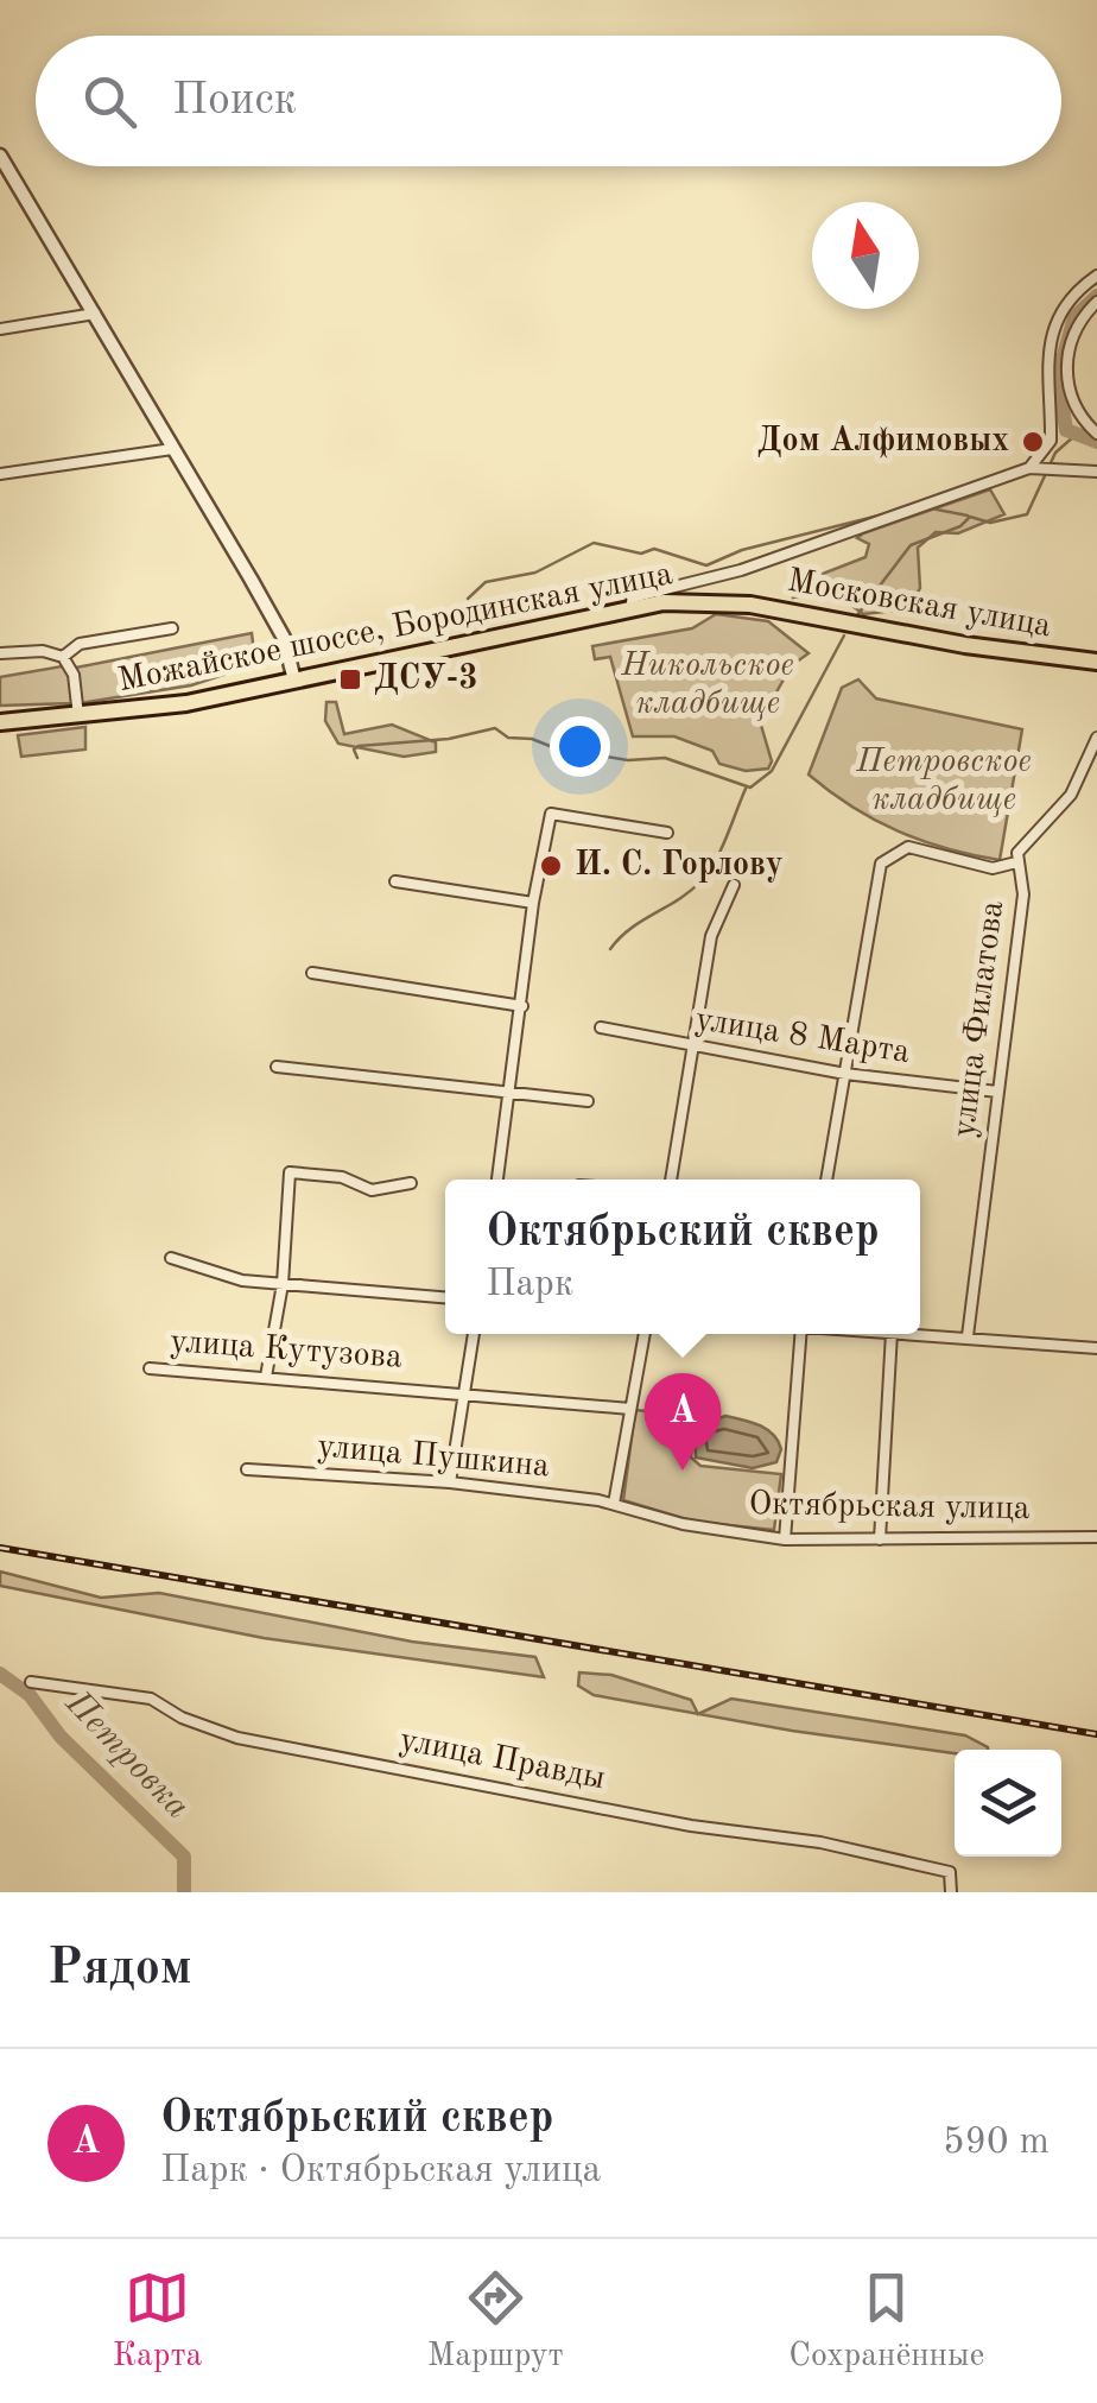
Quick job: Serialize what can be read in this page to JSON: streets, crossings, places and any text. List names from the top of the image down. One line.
{"streets":{"main road":["Московская улица","Можайское шоссе, Бородинская улица"],"street":["улица Филатова","улица 8 Марта","улица Кутузова","улица Пушкина","Октябрьская улица","улица Правды"]},"crossings":[["Московская улица","Можайское шоссе, Бородинская улица"],["улица Филатова","улица 8 Марта"],["улица Пушкина","Октябрьская улица"]],"water":["Петровка"],"parks":["Никольское кладбище","Петровское кладбище"],"places":{"other":["Дом Алфимовых","И. С. Горлову"],"transit":["ДСУ-3"]},"north":"top","page":{"search":"Поиск","popup":["Октябрьский сквер","Парк"],"pins":"A","heading":"Рядом","list":[{"mark":"A","name":"Октябрьский сквер","note":"Парк · Октябрьская улица","value":"590 m"}],"nav":["Карта","Маршрут","Сохранённые"]}}
